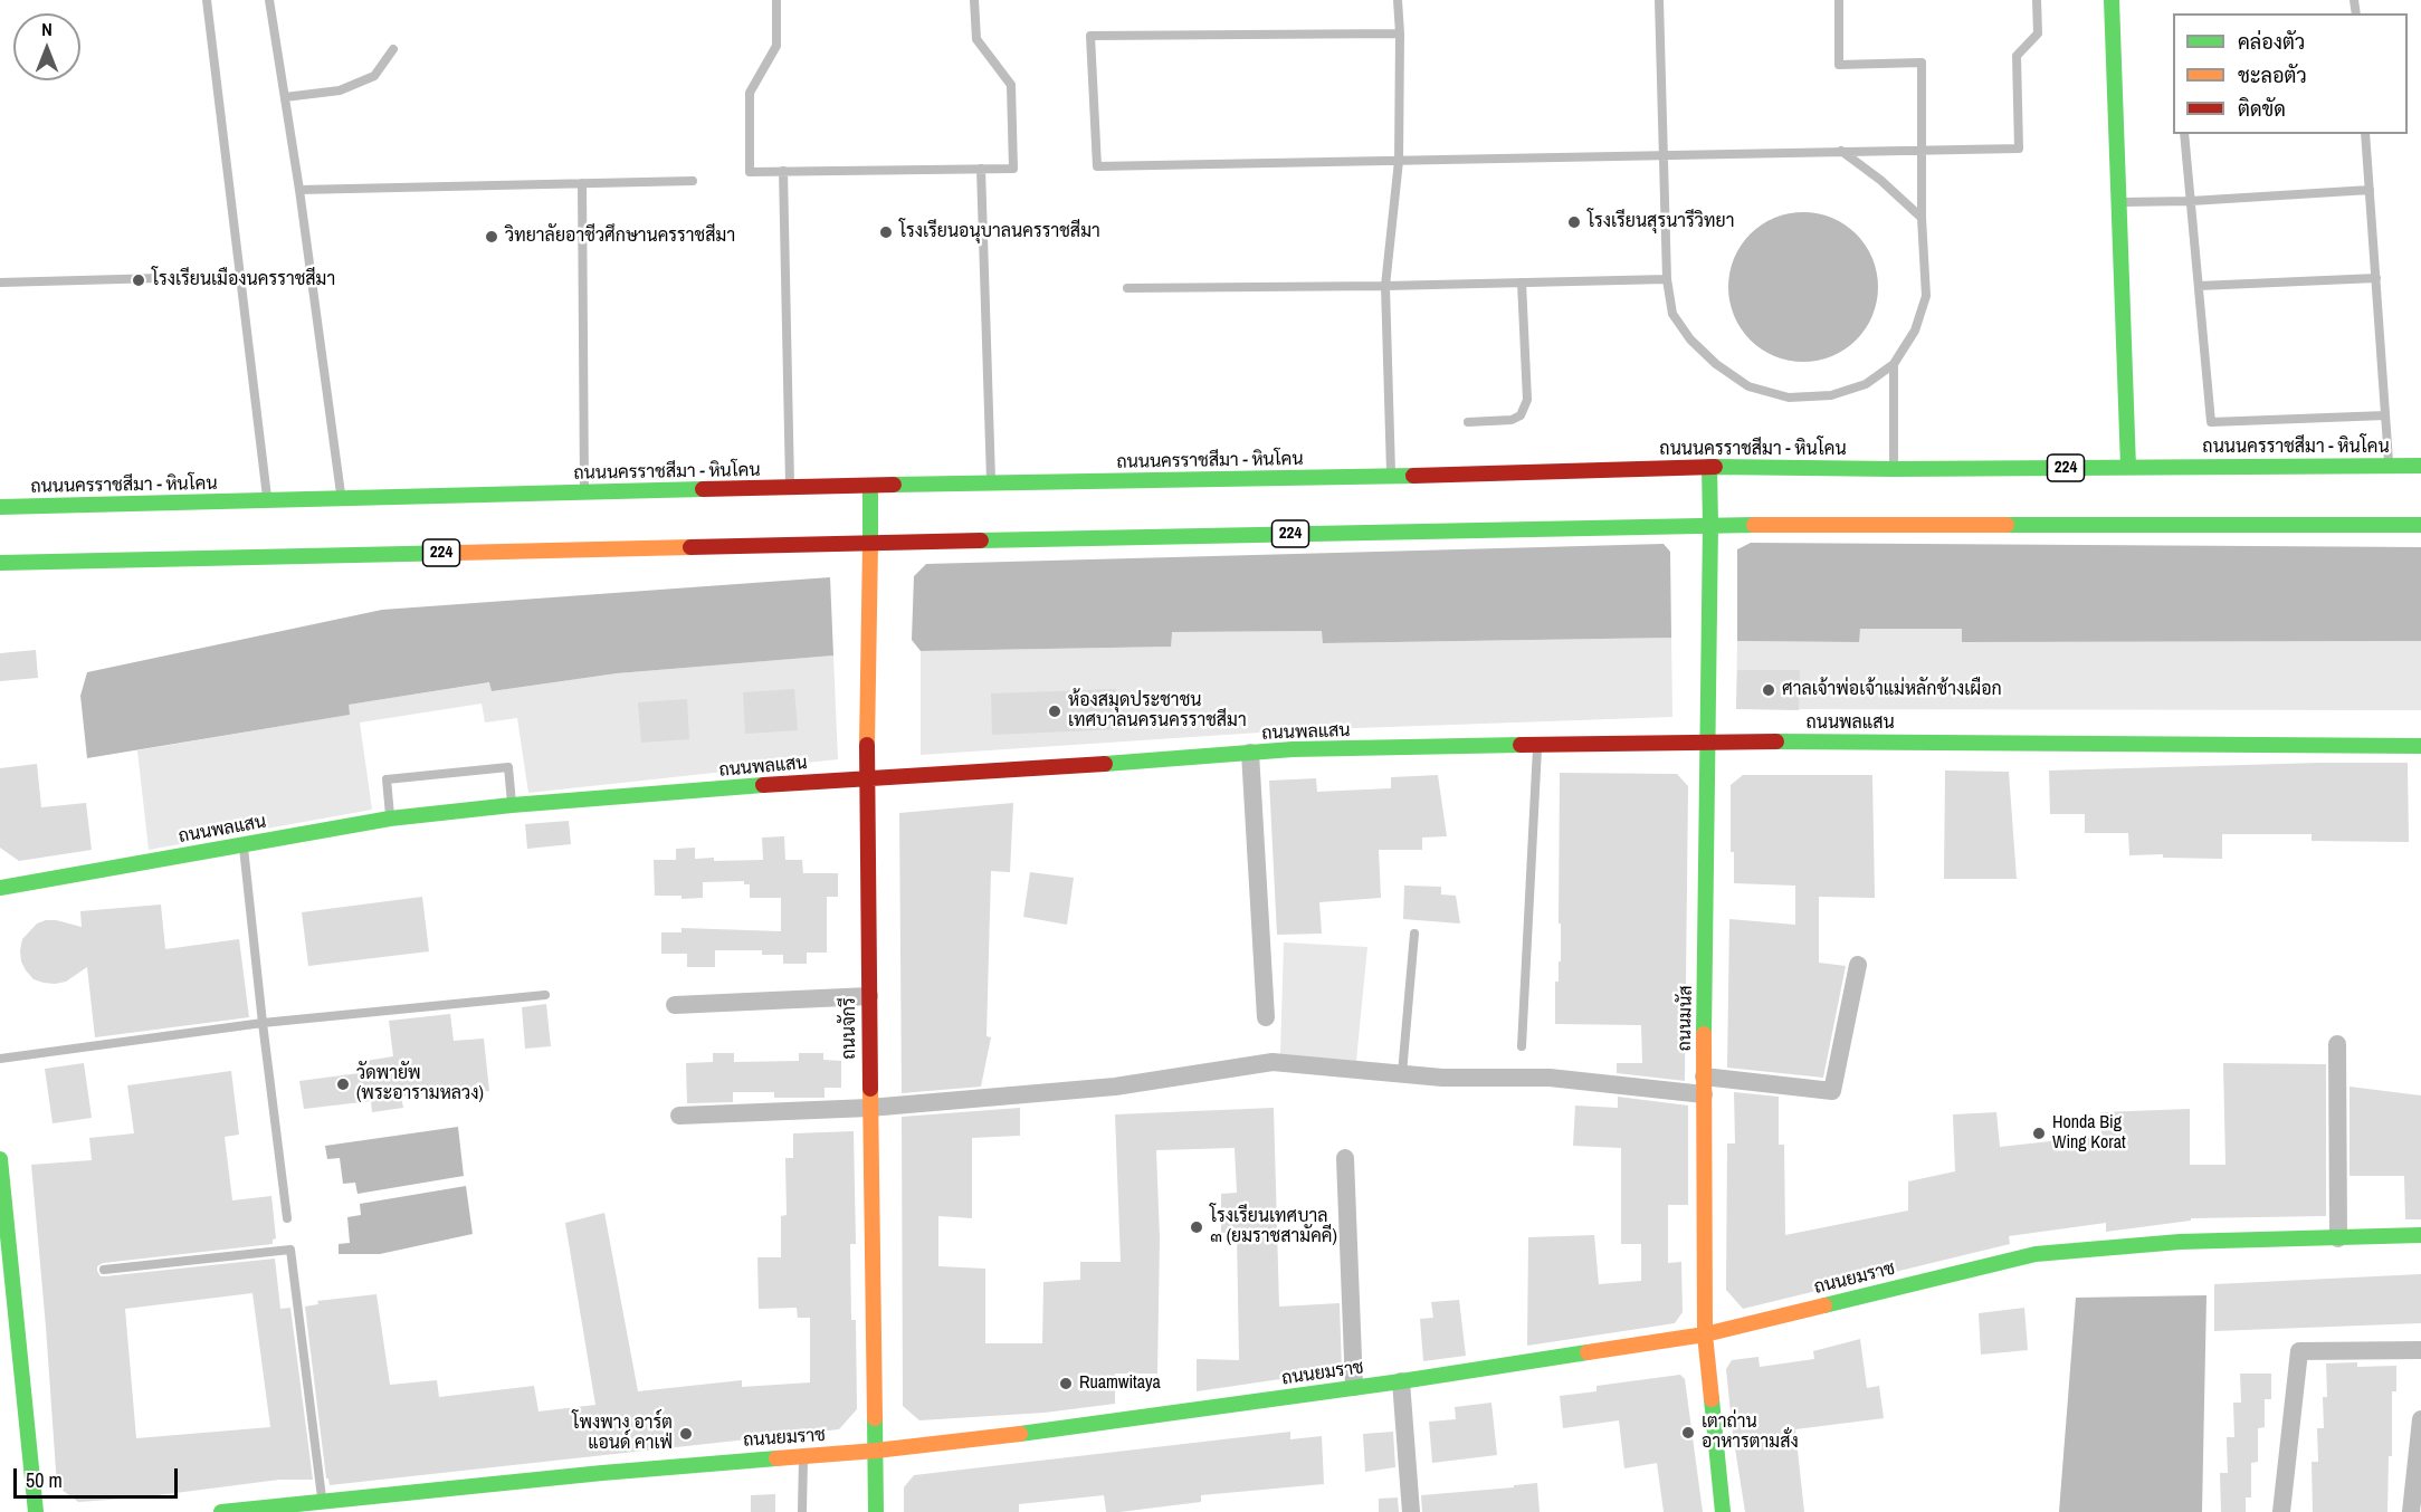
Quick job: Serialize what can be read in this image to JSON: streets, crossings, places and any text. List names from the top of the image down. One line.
{"streets":{"street":["ถนนนครราชสีมา - หินโคน","224","ถนนพลแสน","ถนนมนัส","ถนนจักรี","ถนนยมราช"]},"crossings":[["ถนนนครราชสีมา - หินโคน","ถนนมนัส"],["ถนนนครราชสีมา - หินโคน","ถนนจักรี"],["224","ถนนมนัส"],["224","ถนนจักรี"],["ถนนพลแสน","ถนนมนัส"],["ถนนพลแสน","ถนนจักรี"],["ถนนมนัส","ถนนยมราช"],["ถนนจักรี","ถนนยมราช"]],"places":["โรงเรียนสุรนารีวิทยา","โรงเรียนอนุบาลนครราชสีมา","วิทยาลัยอาชีวศึกษานครราชสีมา","โรงเรียนเมืองนครราชสีมา","ศาลเจ้าพ่อเจ้าแม่หลักช้างเผือก","ห้องสมุดประชาชน เทศบาลนครนครราชสีมา","วัดพายัพ (พระอารามหลวง)","Honda Big Wing Korat","โรงเรียนเทศบาล ๓ (ยมราชสามัคคี)","Ruamwitaya","เตาถ่าน อาหารตามสั่ง","โพงพาง อาร์ต แอนด์ คาเฟ่"],"legend":["คล่องตัว","ชะลอตัว","ติดขัด"],"scale_bar":"50 m","north":"top"}
